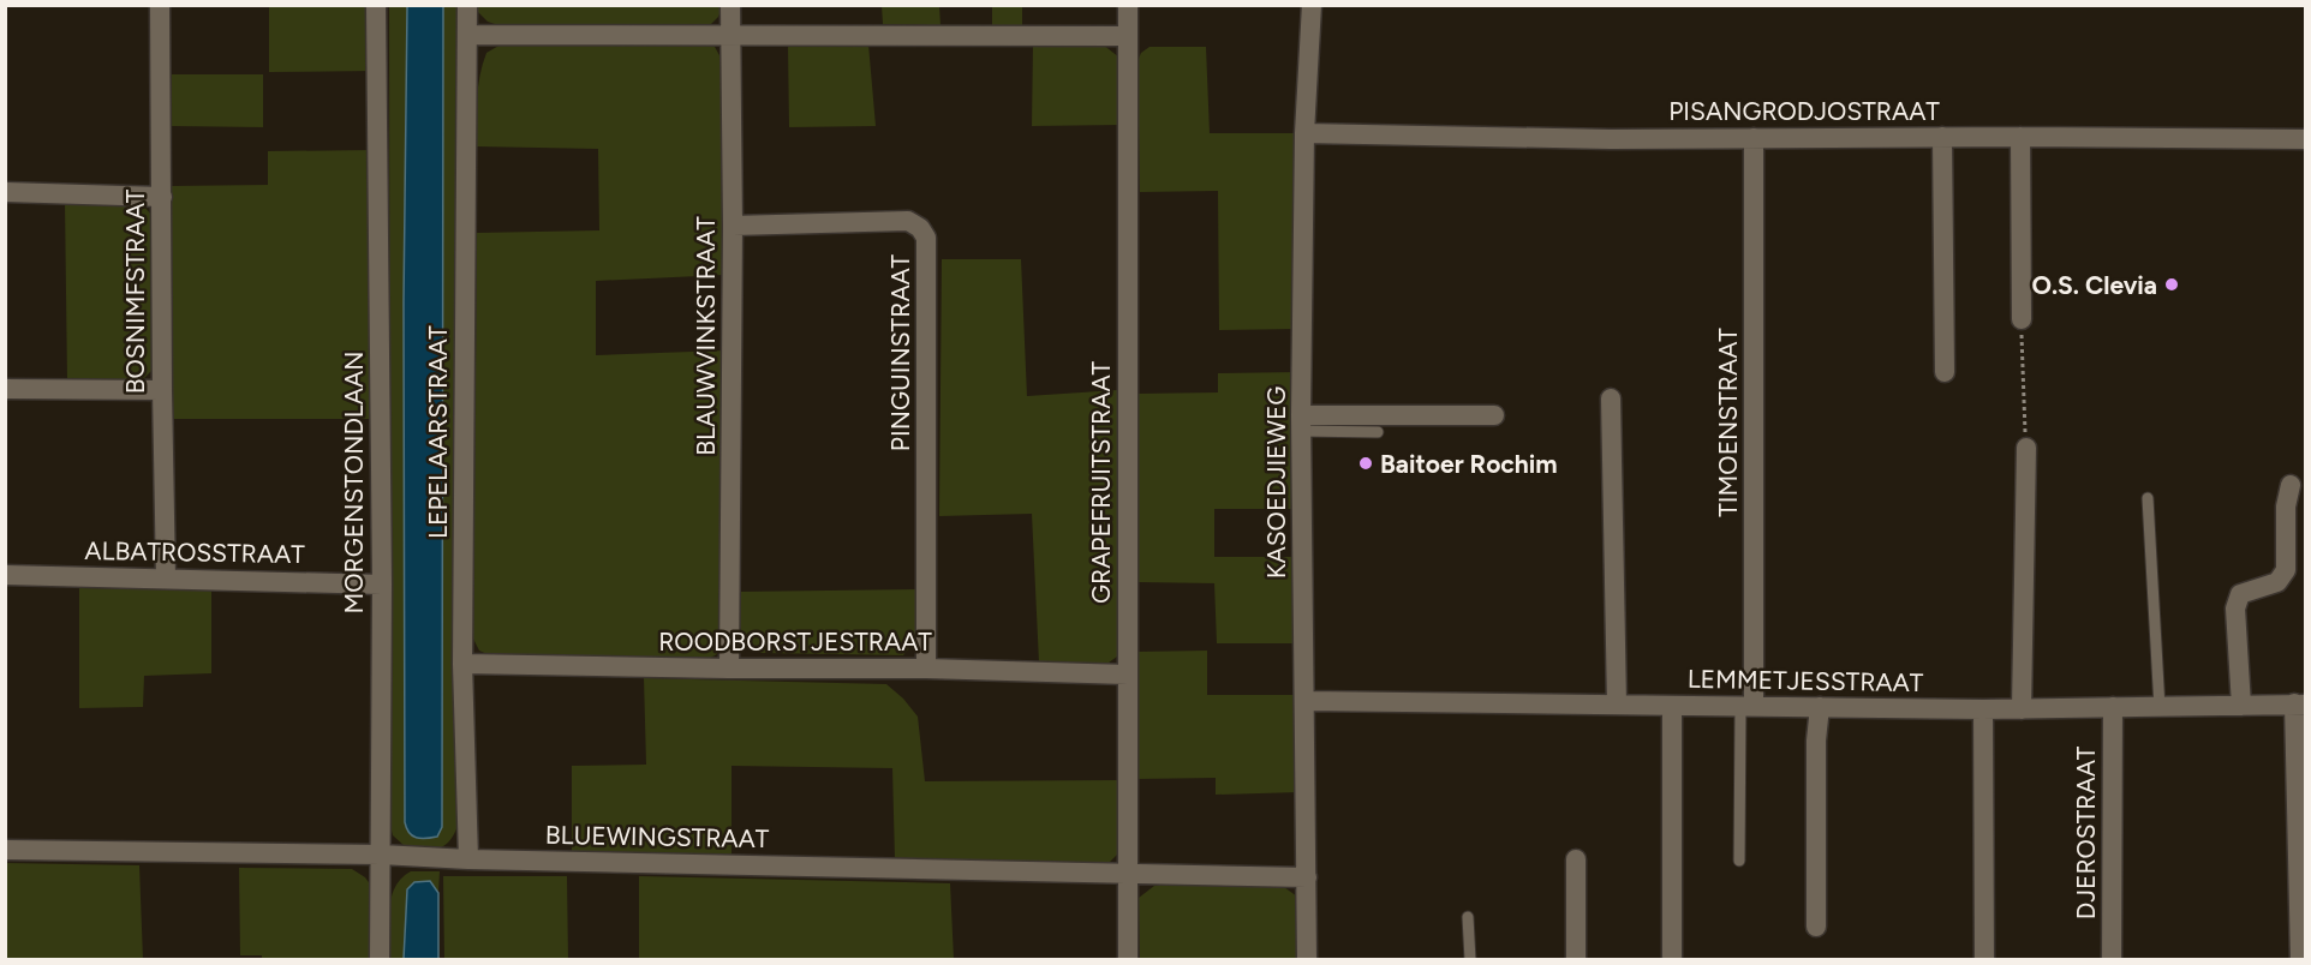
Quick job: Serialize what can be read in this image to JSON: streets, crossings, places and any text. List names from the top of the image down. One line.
{"streets":{"street":["PISANGRODJOSTRAAT","BOSNIMFSTRAAT","BLAUWVINKSTRAAT","PINGUINSTRAAT","TIMOENSTRAAT","LEPELAARSTRAAT","MORGENSTONDLAAN","GRAPEFRUITSTRAAT","KASOEDJIEWEG","ALBATROSSTRAAT","ROODBORSTJESTRAAT","LEMMETJESSTRAAT","DJEROSTRAAT","BLUEWINGSTRAAT"]},"crossings":[["PISANGRODJOSTRAAT","TIMOENSTRAAT"],["PISANGRODJOSTRAAT","KASOEDJIEWEG"],["BOSNIMFSTRAAT","ALBATROSSTRAAT"],["BLAUWVINKSTRAAT","PINGUINSTRAAT"],["BLAUWVINKSTRAAT","ROODBORSTJESTRAAT"],["PINGUINSTRAAT","ROODBORSTJESTRAAT"],["TIMOENSTRAAT","LEMMETJESSTRAAT"],["LEPELAARSTRAAT","ROODBORSTJESTRAAT"],["LEPELAARSTRAAT","BLUEWINGSTRAAT"],["MORGENSTONDLAAN","ALBATROSSTRAAT"],["MORGENSTONDLAAN","BLUEWINGSTRAAT"],["GRAPEFRUITSTRAAT","ROODBORSTJESTRAAT"],["GRAPEFRUITSTRAAT","BLUEWINGSTRAAT"],["KASOEDJIEWEG","LEMMETJESSTRAAT"],["KASOEDJIEWEG","BLUEWINGSTRAAT"],["LEMMETJESSTRAAT","DJEROSTRAAT"]],"places":["O.S. Clevia","Baitoer Rochim"]}
